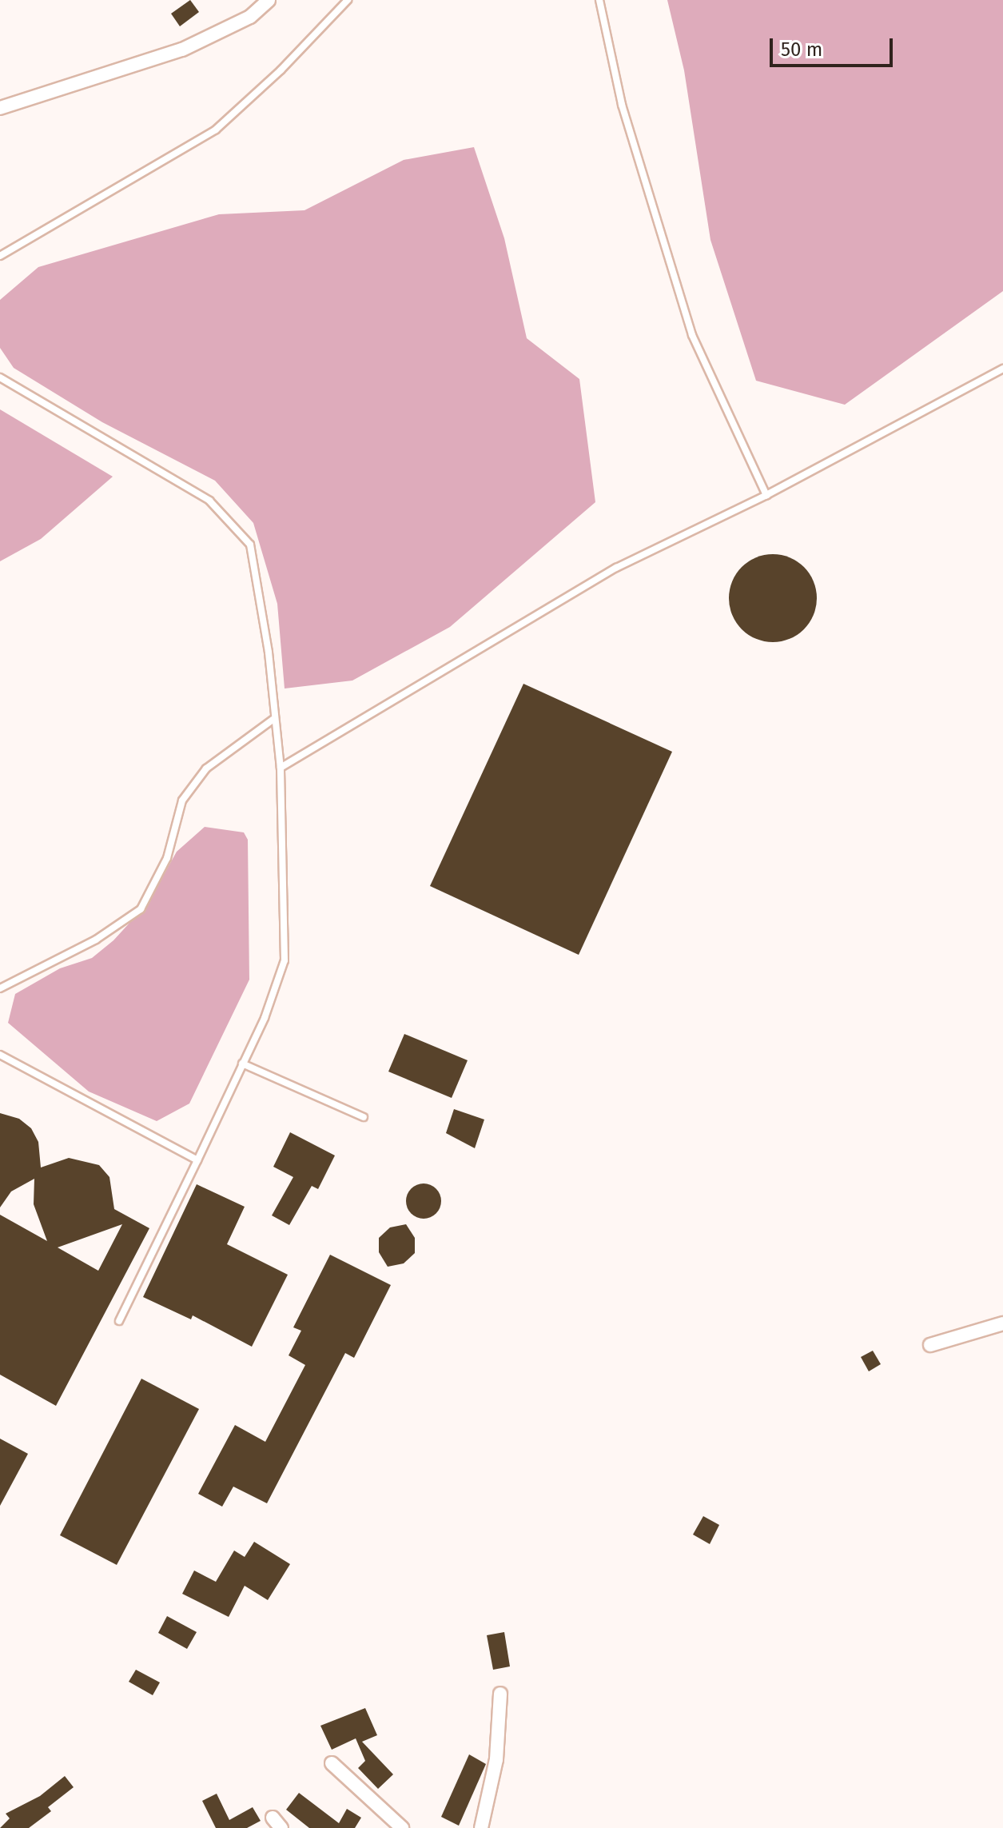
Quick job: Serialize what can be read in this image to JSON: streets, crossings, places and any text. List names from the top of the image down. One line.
{"scale_bar":"50 m"}
